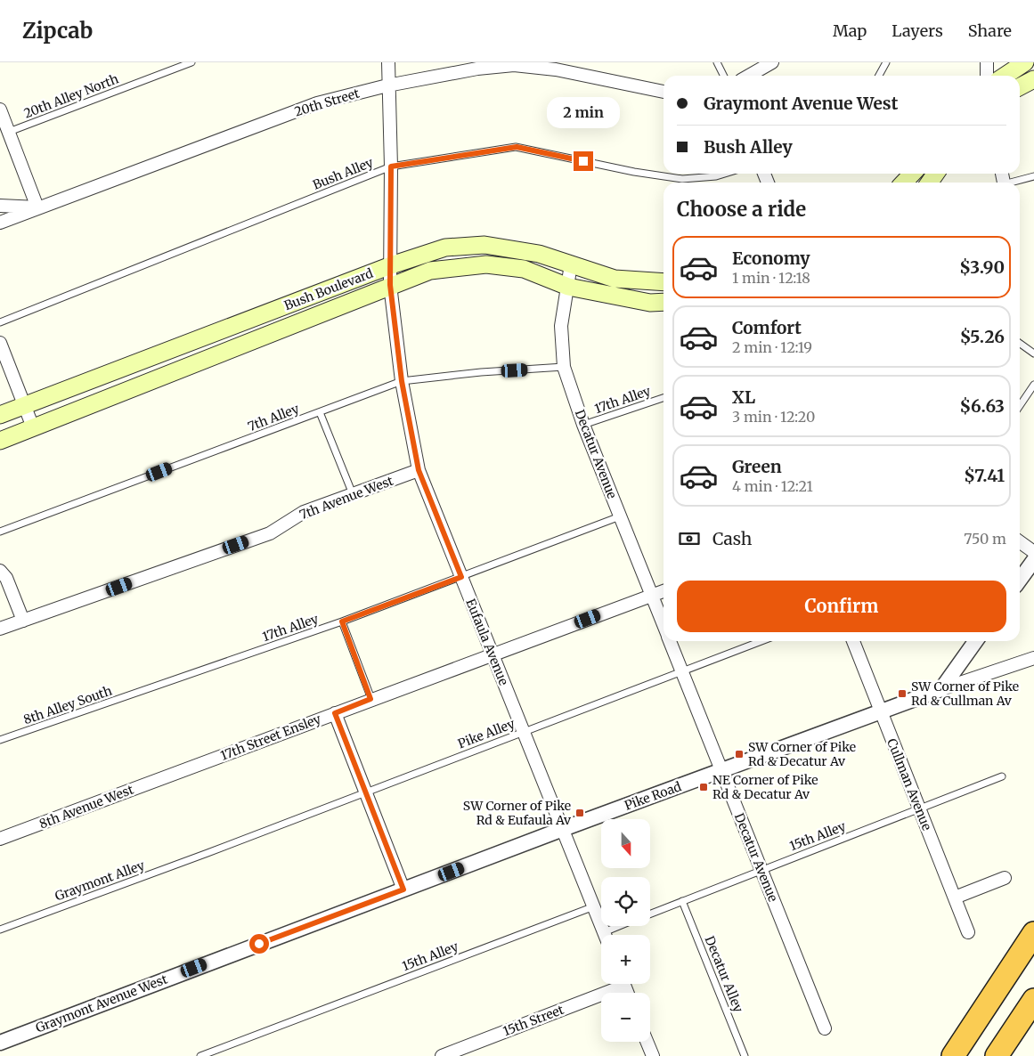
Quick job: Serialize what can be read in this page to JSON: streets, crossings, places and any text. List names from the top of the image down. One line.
{"streets":{"main road":["Bush Boulevard"],"street":["20th Street","Decatur Avenue","7th Avenue West","Eufaula Avenue","17th Street Ensley","Cullman Avenue","Pike Road","8th Avenue West","Graymont Avenue West","15th Street"],"lane":["20th Alley North","Bush Alley","17th Alley","7th Alley","8th Alley South","Pike Alley","15th Alley","Graymont Alley","Decatur Alley"]},"crossings":[["20th Street","Eufaula Avenue"],["Bush Alley","Eufaula Avenue"],["Bush Boulevard","Decatur Avenue"],["Bush Boulevard","Eufaula Avenue"],["17th Alley","Decatur Avenue"],["17th Alley","Eufaula Avenue"],["17th Alley","8th Alley South"],["7th Alley","Decatur Avenue"],["7th Alley","Eufaula Avenue"],["Decatur Avenue","Pike Alley"],["Decatur Avenue","17th Street Ensley"],["Decatur Avenue","Pike Road"],["Decatur Avenue","15th Alley"],["7th Avenue West","Eufaula Avenue"],["Eufaula Avenue","Pike Alley"],["Eufaula Avenue","17th Street Ensley"],["Eufaula Avenue","Pike Road"],["Eufaula Avenue","15th Alley"],["Pike Alley","Graymont Alley"],["17th Street Ensley","8th Avenue West"],["Cullman Avenue","Pike Road"],["Cullman Avenue","15th Alley"],["Pike Road","Graymont Avenue West"],["15th Alley","Decatur Alley"]],"places":{"transit":["SW Corner of Pike Rd & Cullman Av","SW Corner of Pike Rd & Decatur Av","NE Corner of Pike Rd & Decatur Av","SW Corner of Pike Rd & Eufaula Av"]},"north":"bottom","page":{"header":"Zipcab","nav":["Map","Layers","Share"],"banner":["Graymont Avenue West","Bush Alley"],"bubble":"2 min","heading":"Choose a ride","list":[{"name":"Economy","note":"1 min · 12:18","value":"$3.90"},{"name":"Comfort","note":"2 min · 12:19","value":"$5.26"},{"name":"XL","note":"3 min · 12:20","value":"$6.63"},{"name":"Green","note":"4 min · 12:21","value":"$7.41"}],"pay":["Cash","750 m"],"buttons":"Confirm","map_buttons":["+","−"]}}
